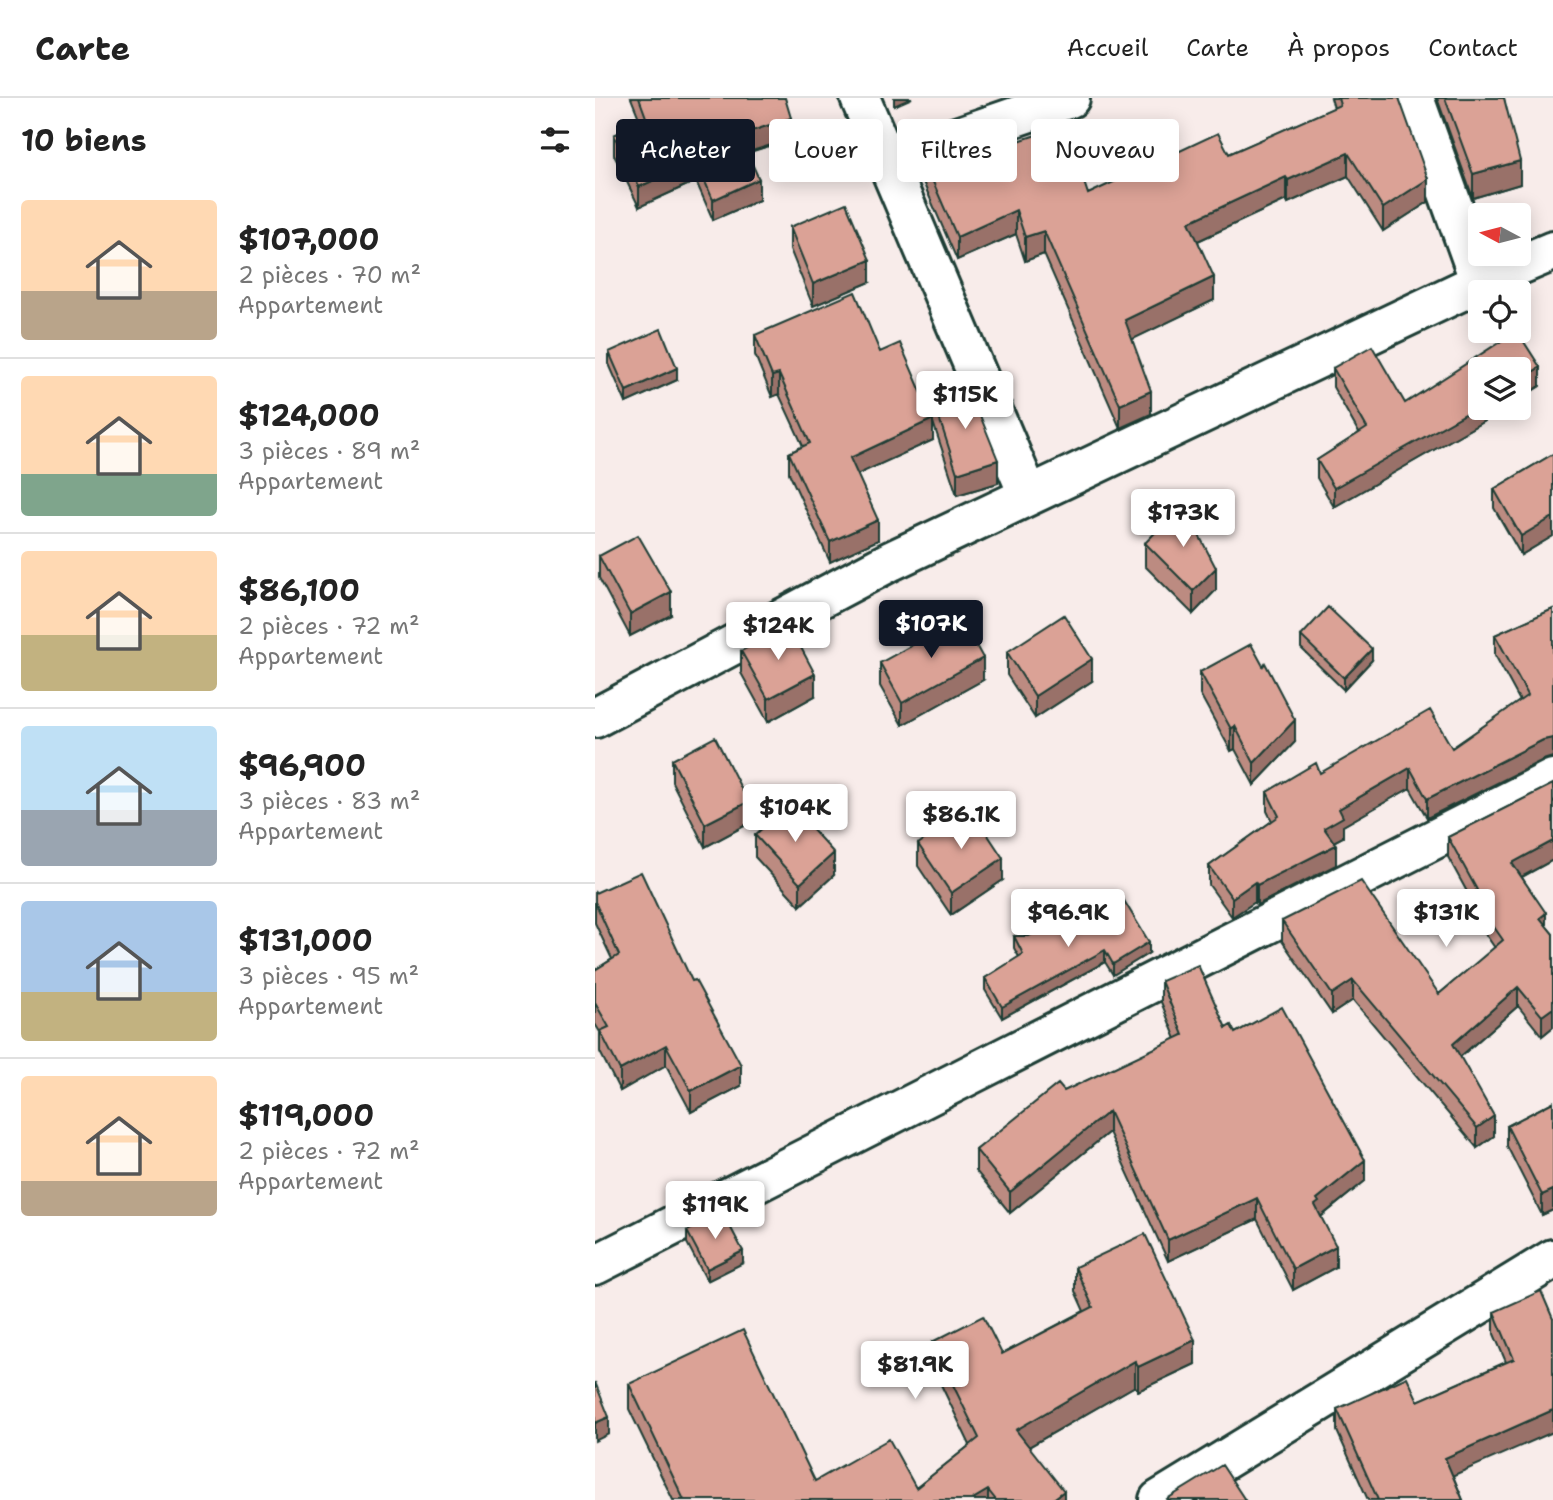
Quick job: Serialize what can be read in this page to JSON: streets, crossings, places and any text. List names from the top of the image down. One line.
{"north":"left","page":{"header":"Carte","nav":["Accueil","Carte","À propos","Contact"],"heading":"10 biens","chip":["Acheter","Louer","Filtres","Nouveau"],"list":[{"name":"$107,000","note":"2 pièces · 70 m² · Appartement"},{"name":"$124,000","note":"3 pièces · 89 m² · Appartement"},{"name":"$86,100","note":"2 pièces · 72 m² · Appartement"},{"name":"$96,900","note":"3 pièces · 83 m² · Appartement"},{"name":"$131,000","note":"3 pièces · 95 m² · Appartement"},{"name":"$119,000","note":"2 pièces · 72 m² · Appartement"}],"price":["$115K","$173K","$107K","$124K","$104K","$86.1K","$96.9K","$131K","$119K","$81.9K"]}}
